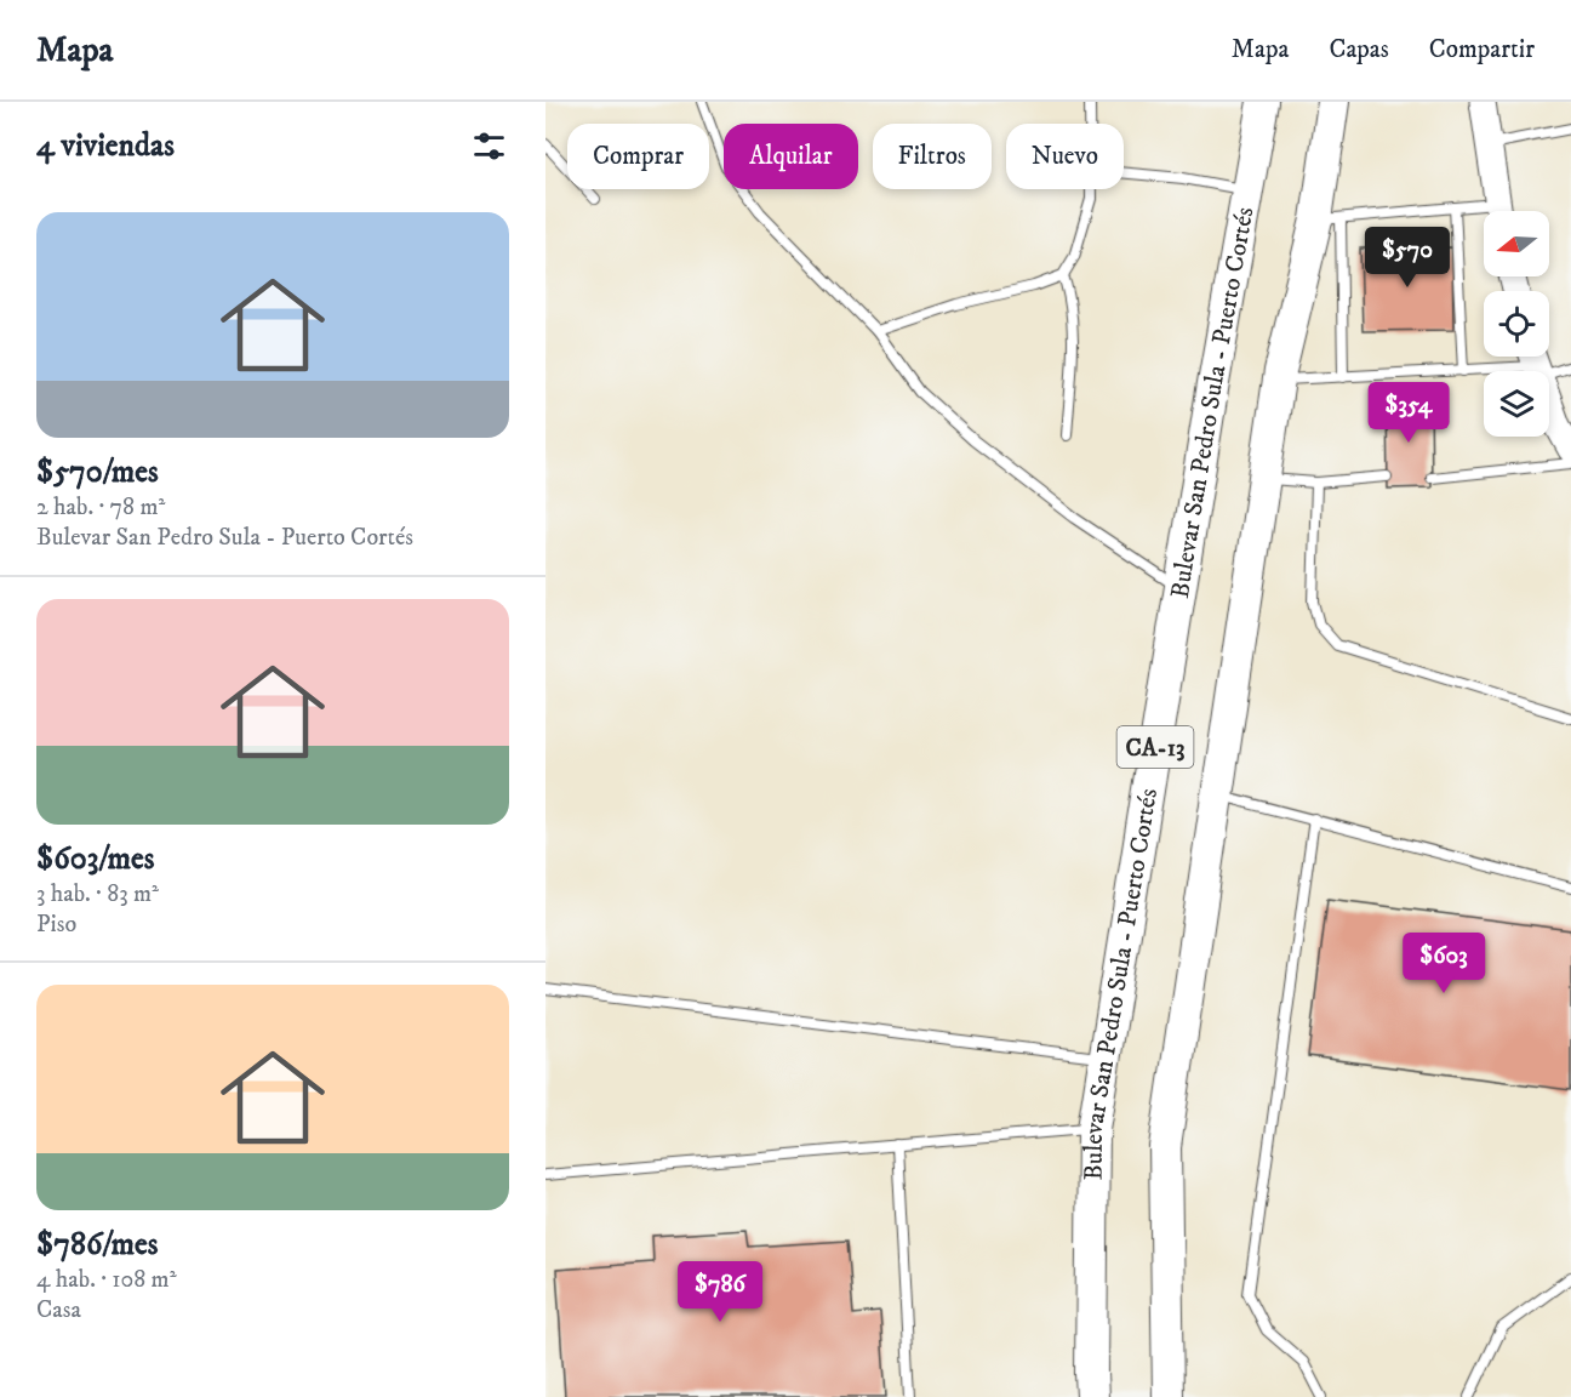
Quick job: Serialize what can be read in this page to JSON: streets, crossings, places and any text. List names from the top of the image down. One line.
{"streets":{"highway":["Bulevar San Pedro Sula - Puerto Cortés","CA-13"]},"north":"left","page":{"header":"Mapa","nav":["Mapa","Capas","Compartir"],"heading":"4 viviendas","chip":["Comprar","Alquilar","Filtros","Nuevo"],"list":[{"name":"$570/mes","note":"2 hab. · 78 m² · Bulevar San Pedro Sula - Puerto Cortés"},{"name":"$603/mes","note":"3 hab. · 83 m² · Piso"},{"name":"$786/mes","note":"4 hab. · 108 m² · Casa"}],"price":["$570","$354","$603","$786"]}}
